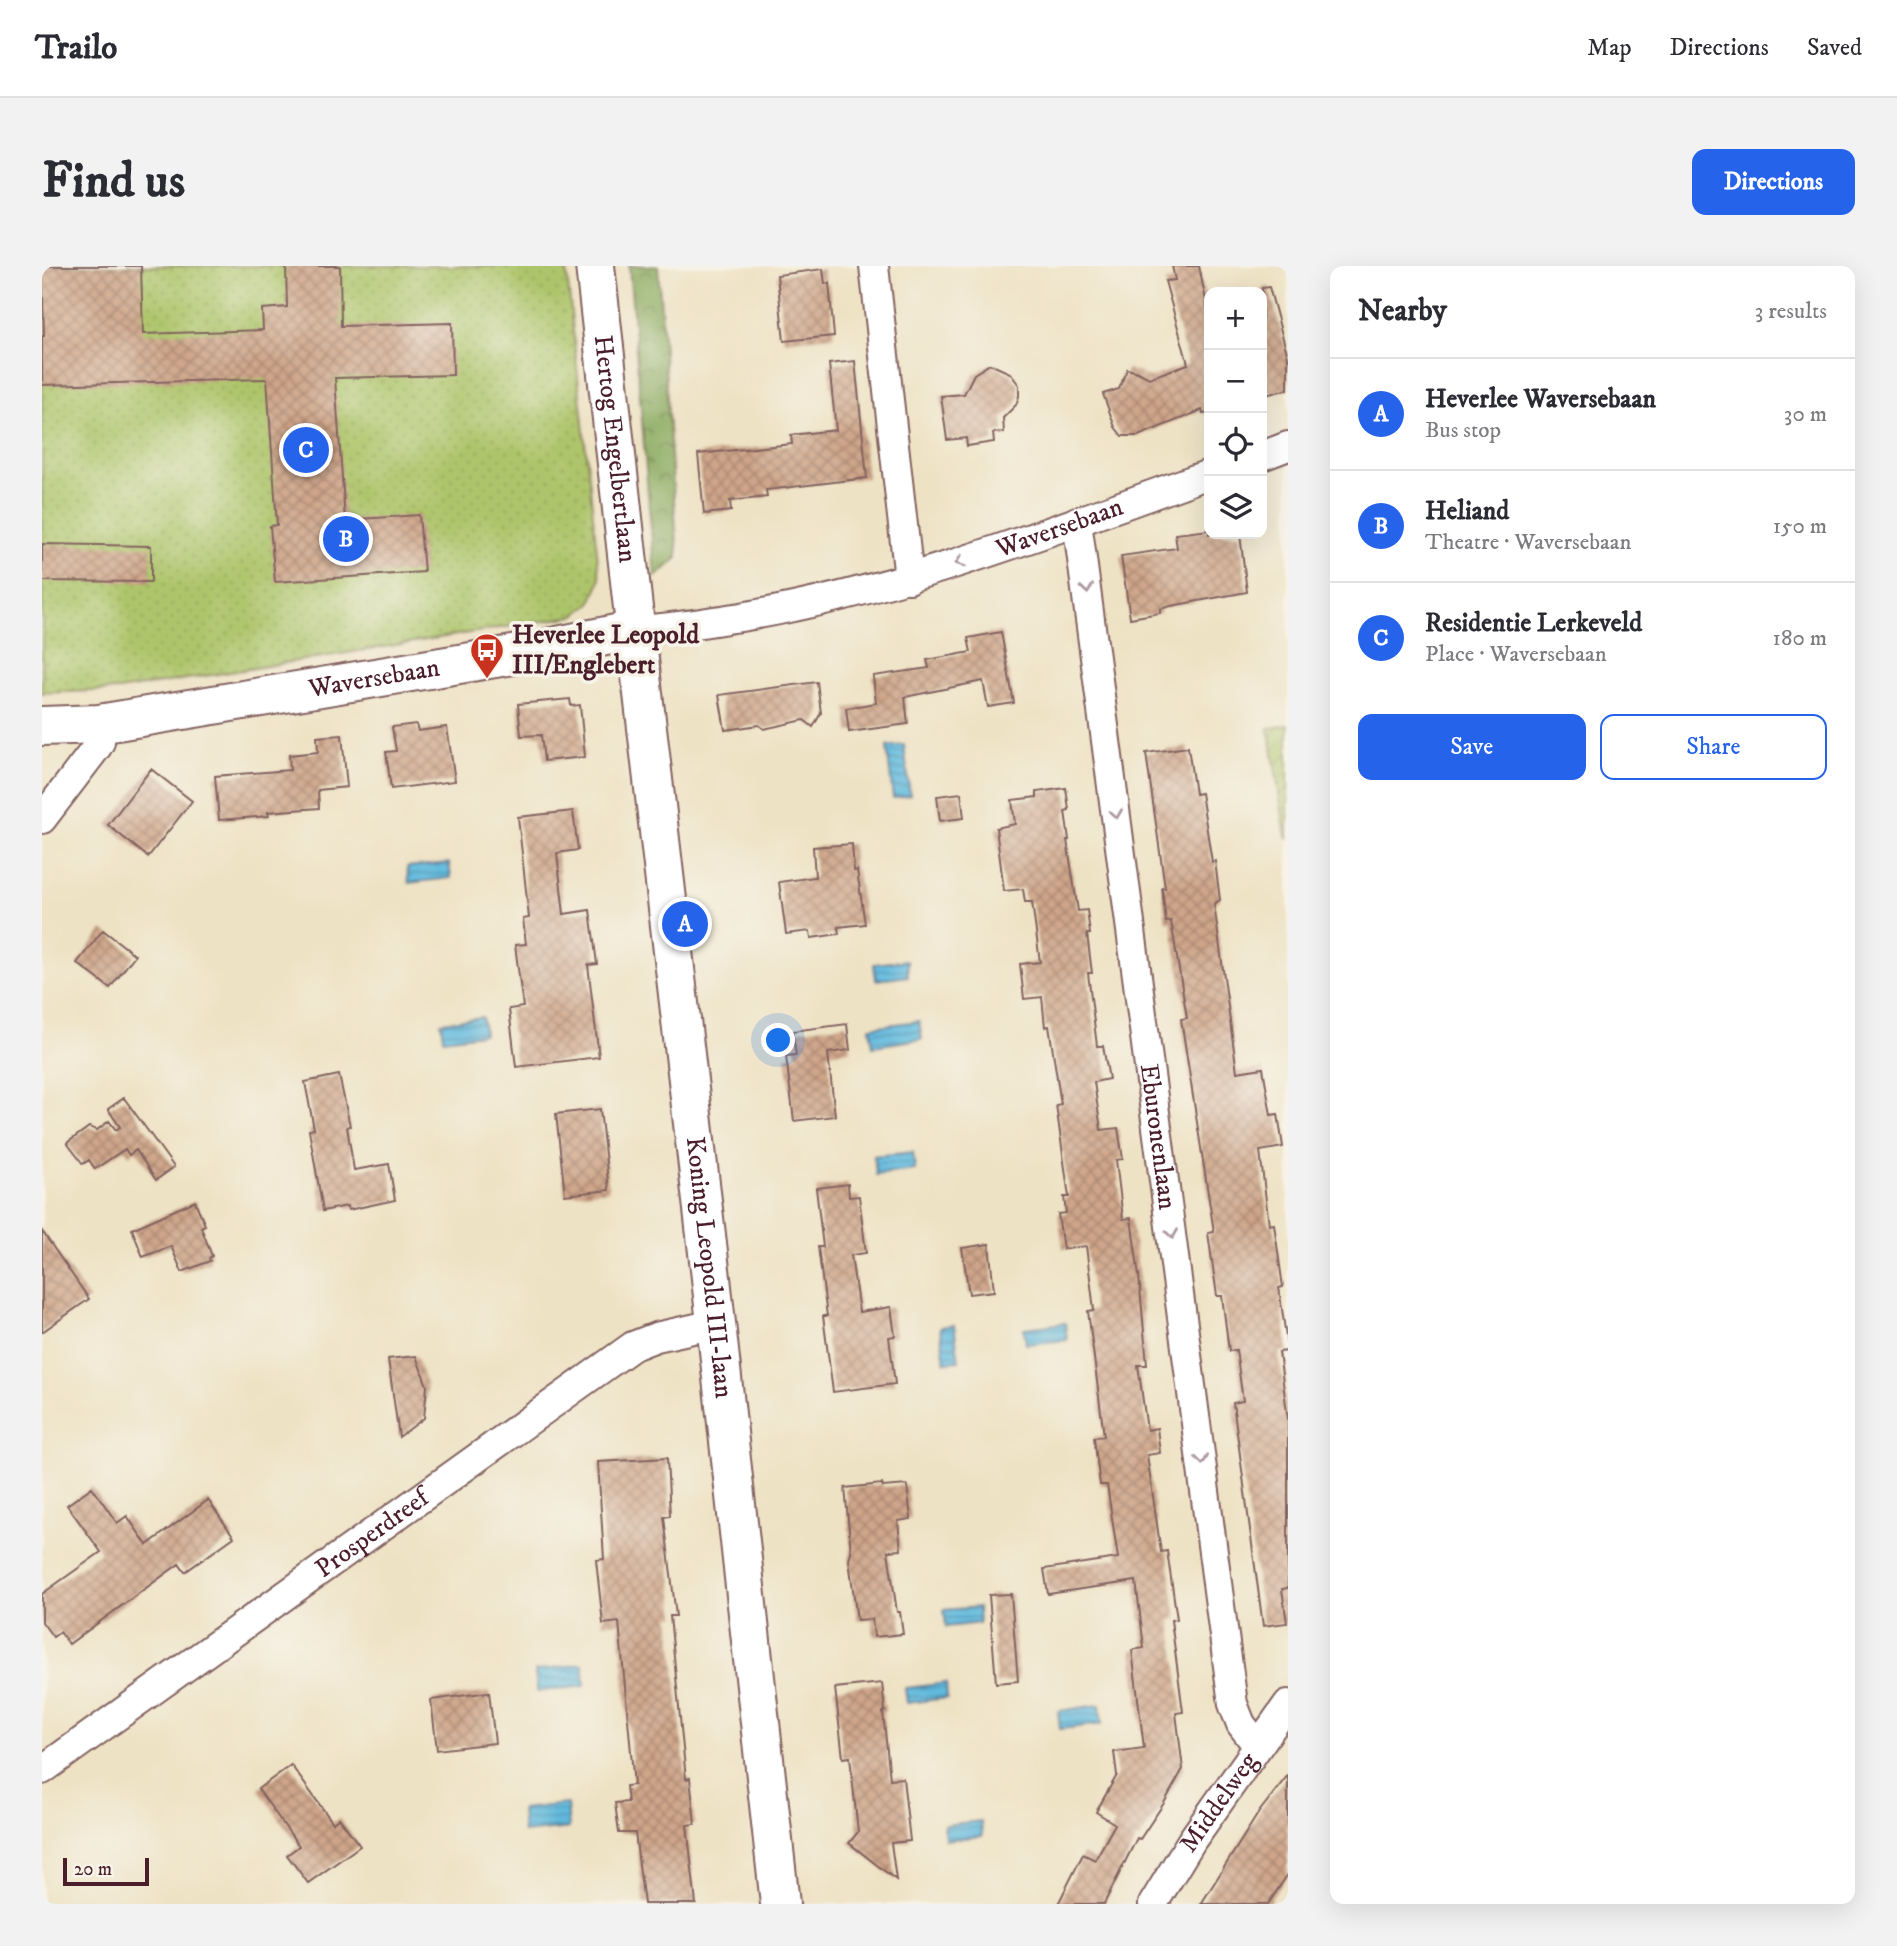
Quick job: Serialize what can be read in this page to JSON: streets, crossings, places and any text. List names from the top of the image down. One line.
{"streets":{"street":["Hertog Engelbertlaan","Waversebaan","Eburonenlaan","Koning Leopold III-laan","Prosperdreef","Middelweg"]},"crossings":[["Hertog Engelbertlaan","Waversebaan"],["Hertog Engelbertlaan","Koning Leopold III-laan"],["Waversebaan","Eburonenlaan"],["Waversebaan","Koning Leopold III-laan"],["Eburonenlaan","Middelweg"],["Koning Leopold III-laan","Prosperdreef"]],"one_way":["Eburonenlaan"],"places":{"bus stop":["Heverlee Leopold III/Englebert"]},"scale_bar":"20 m","page":{"header":"Trailo","nav":["Map","Directions","Saved"],"buttons":["Directions",["Save","Share"]],"title":"Find us","heading":["Nearby","3 results"],"map_buttons":["+","−"],"list":[{"mark":"A","name":"Heverlee Waversebaan","note":"Bus stop","value":"30 m"},{"mark":"B","name":"Heliand","note":"Theatre · Waversebaan","value":"150 m"},{"mark":"C","name":"Residentie Lerkeveld","note":"Place · Waversebaan","value":"180 m"}],"pins":["C","B","A"],"scale":"20 m"}}
